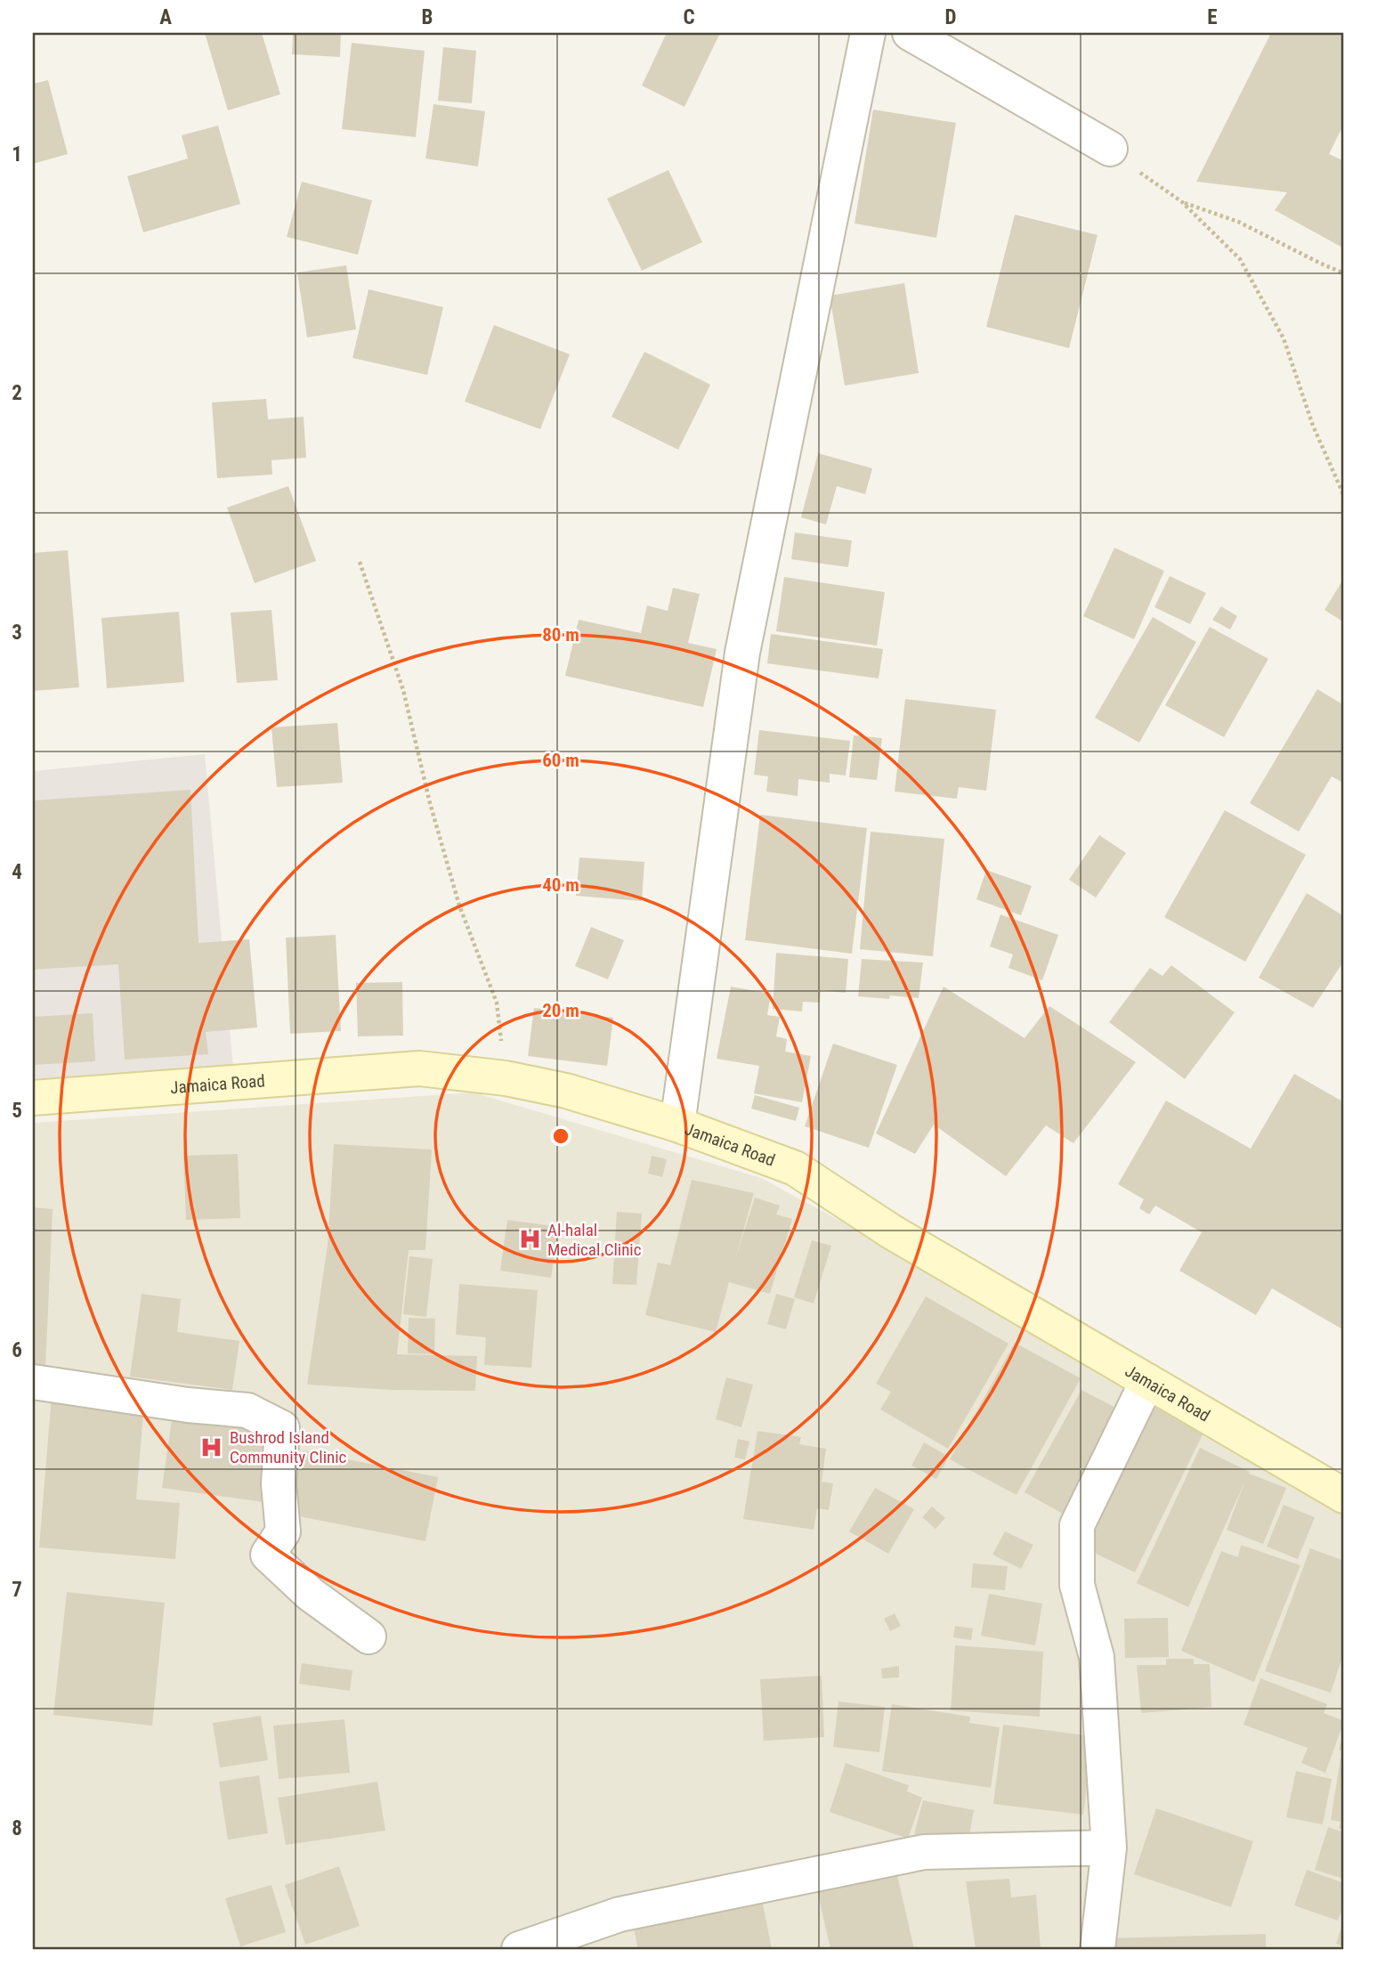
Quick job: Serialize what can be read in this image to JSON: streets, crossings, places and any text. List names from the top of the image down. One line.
{"streets":{"street":["Jamaica Road"]},"places":{"hospital":["Al-halal Medical Clinic","Bushrod Island Community Clinic"]},"grid":{"columns":["A","B","C","D","E"],"rows":["1","2","3","4","5","6","7","8"]},"rings":["80 m","60 m","40 m","20 m"]}
